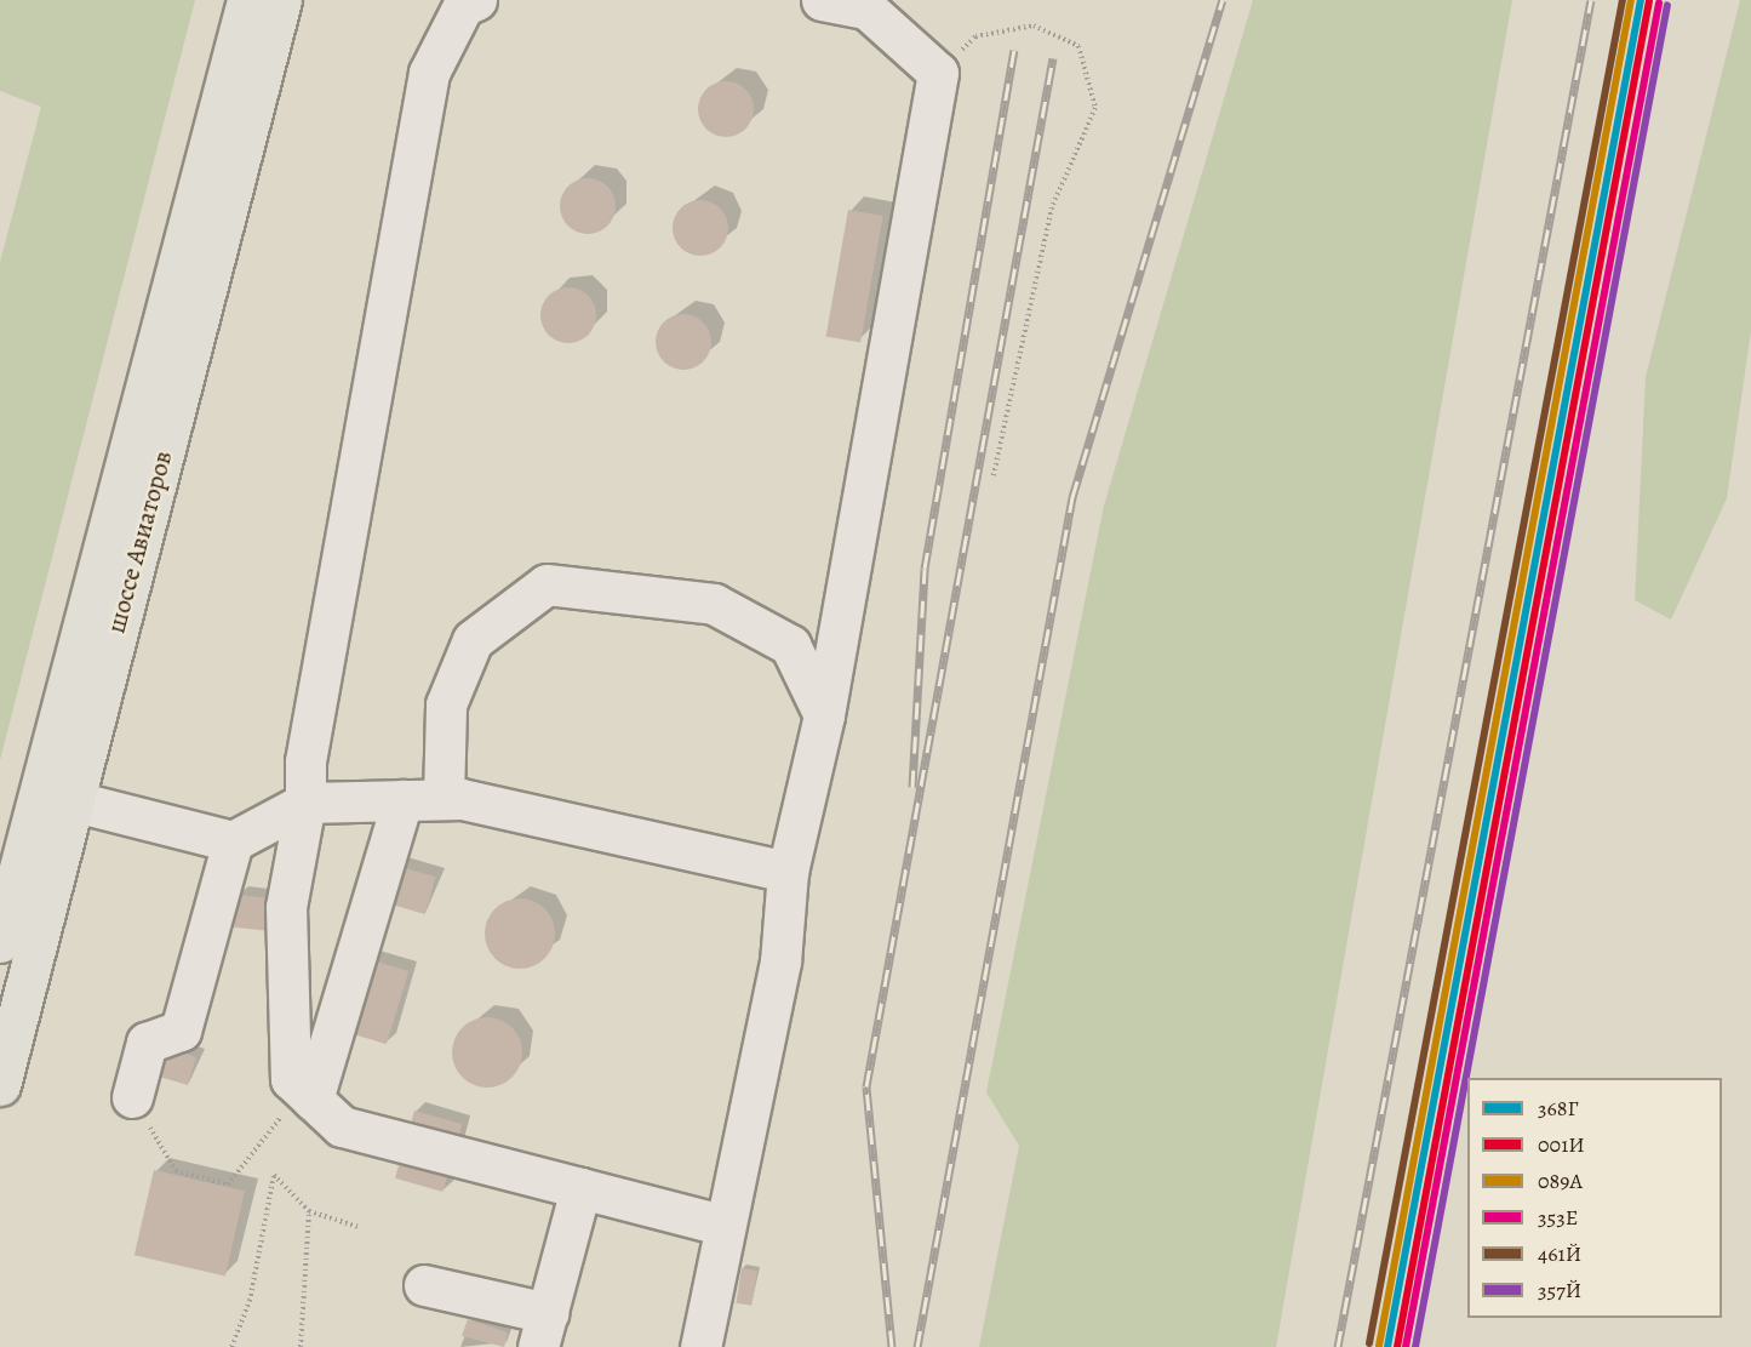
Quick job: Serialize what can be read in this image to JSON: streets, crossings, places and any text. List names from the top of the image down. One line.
{"streets":{"main road":["шоссе Авиаторов"]},"lines":["transit line 368Г","transit line 089А","transit line 461Й","transit line 001И","transit line 353Е","transit line 357Й"],"legend":["368Г","001И","089А","353Е","461Й","357Й"]}
